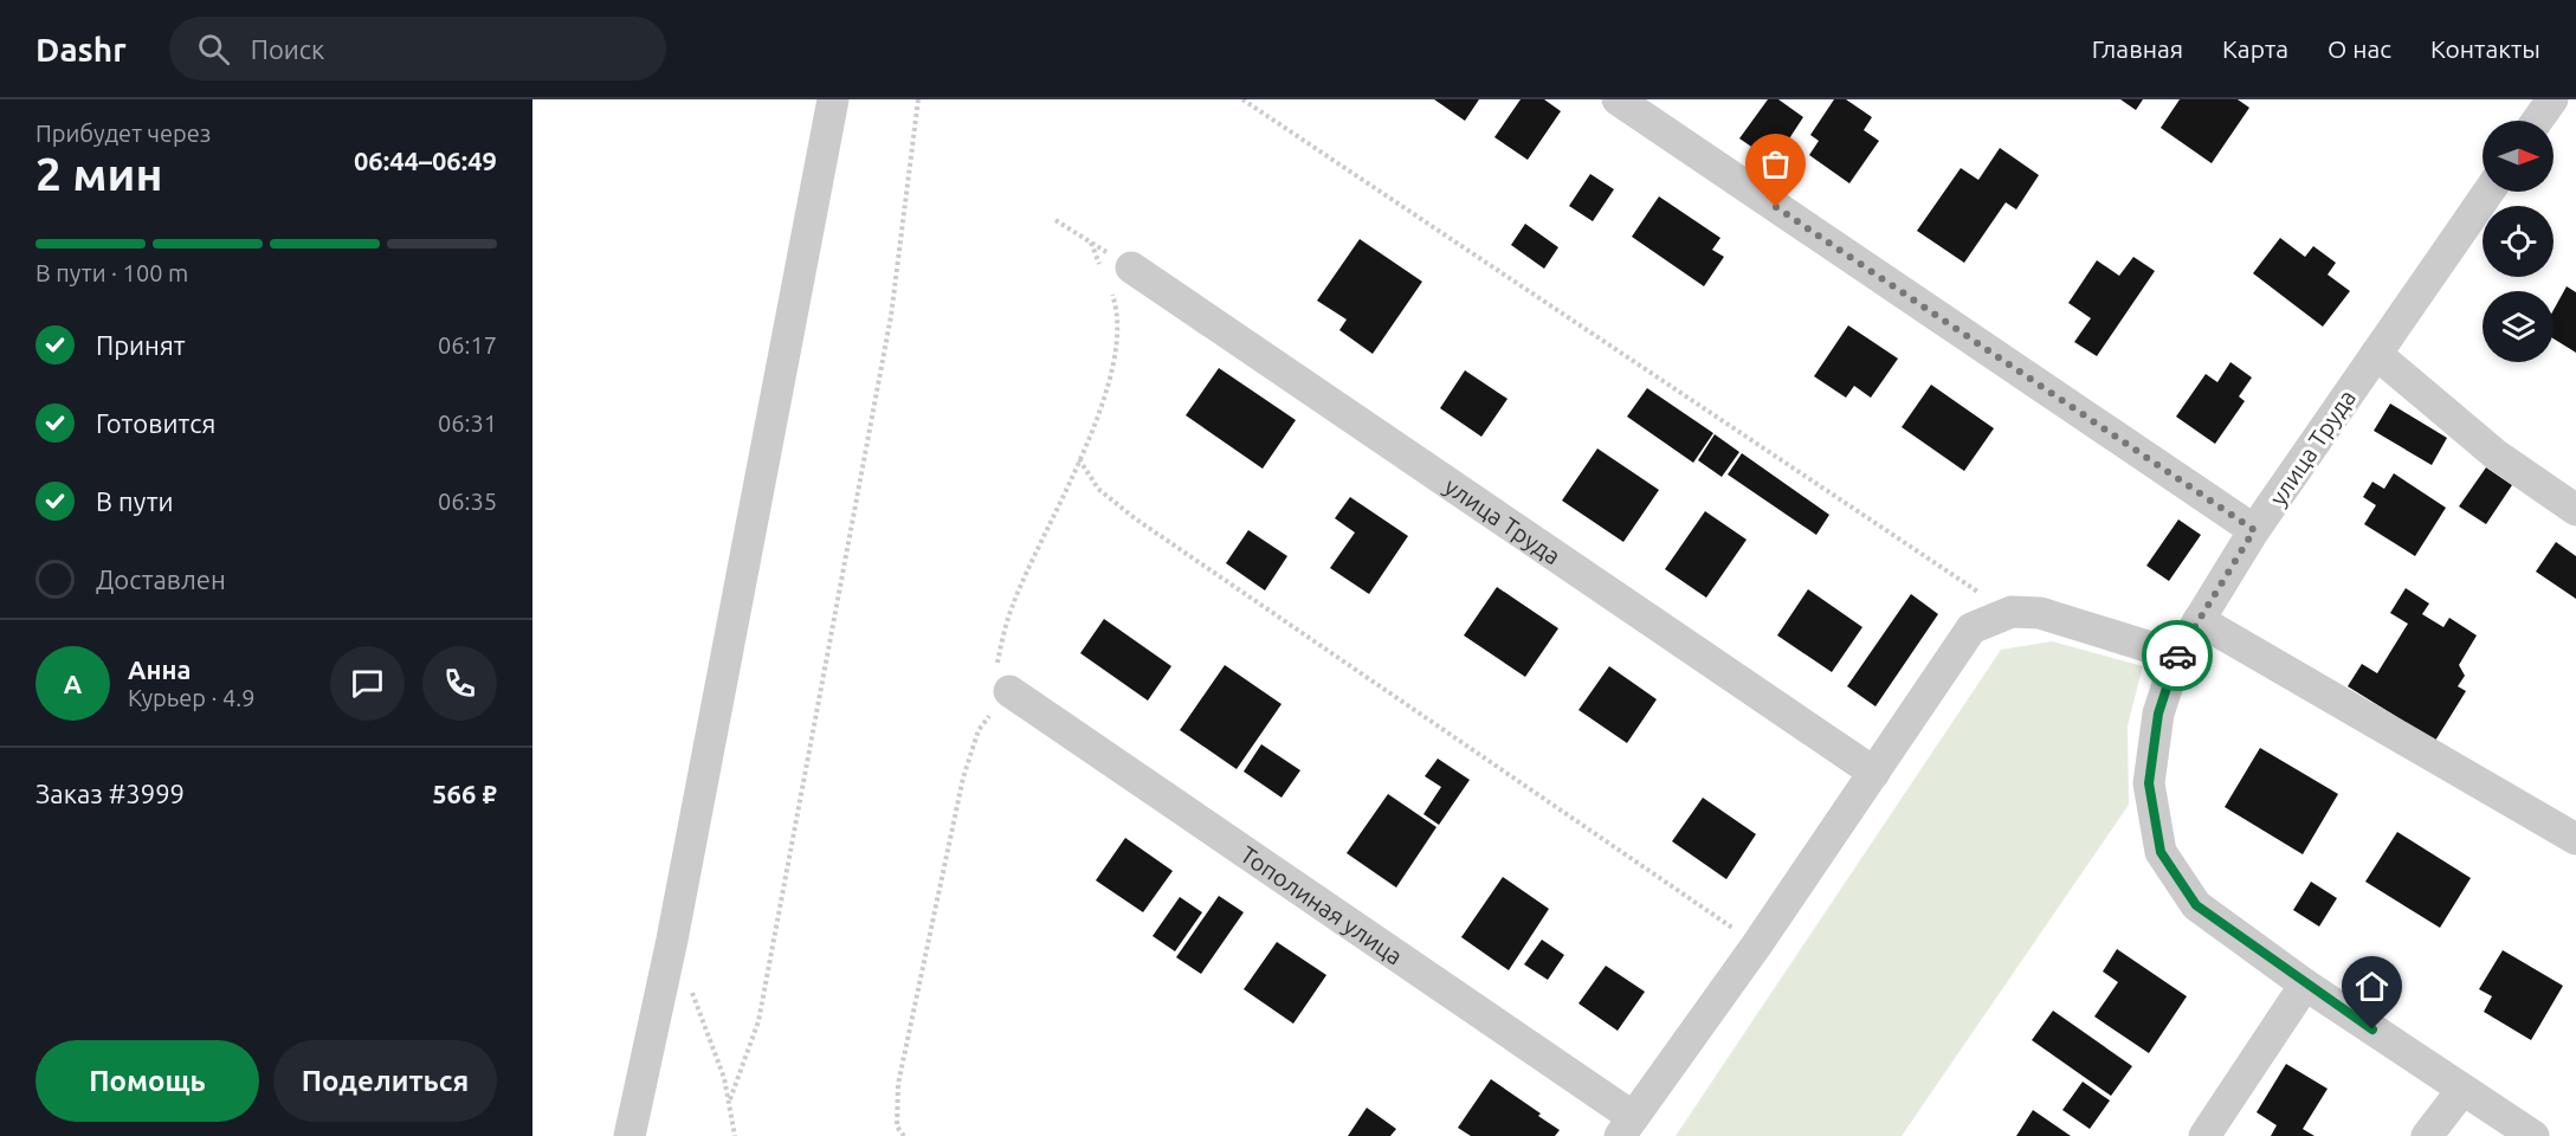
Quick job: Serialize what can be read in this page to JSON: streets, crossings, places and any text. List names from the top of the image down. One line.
{"streets":{"street":["улица Труда","Тополиная улица"]},"north":"right","page":{"header":"Dashr","search":"Поиск","nav":["Главная","Карта","О нас","Контакты"],"heading":["2 мин","Прибудет через","06:44–06:49"],"panel":["Анна","Курьер · 4.9","Заказ #3999","566 ₽"],"bar":"В пути · 100 m","list":[["Принят","06:17"],["Готовится","06:31"],["В пути","06:35"],"Доставлен"],"round":"А","buttons":["Помощь","Поделиться"]}}
